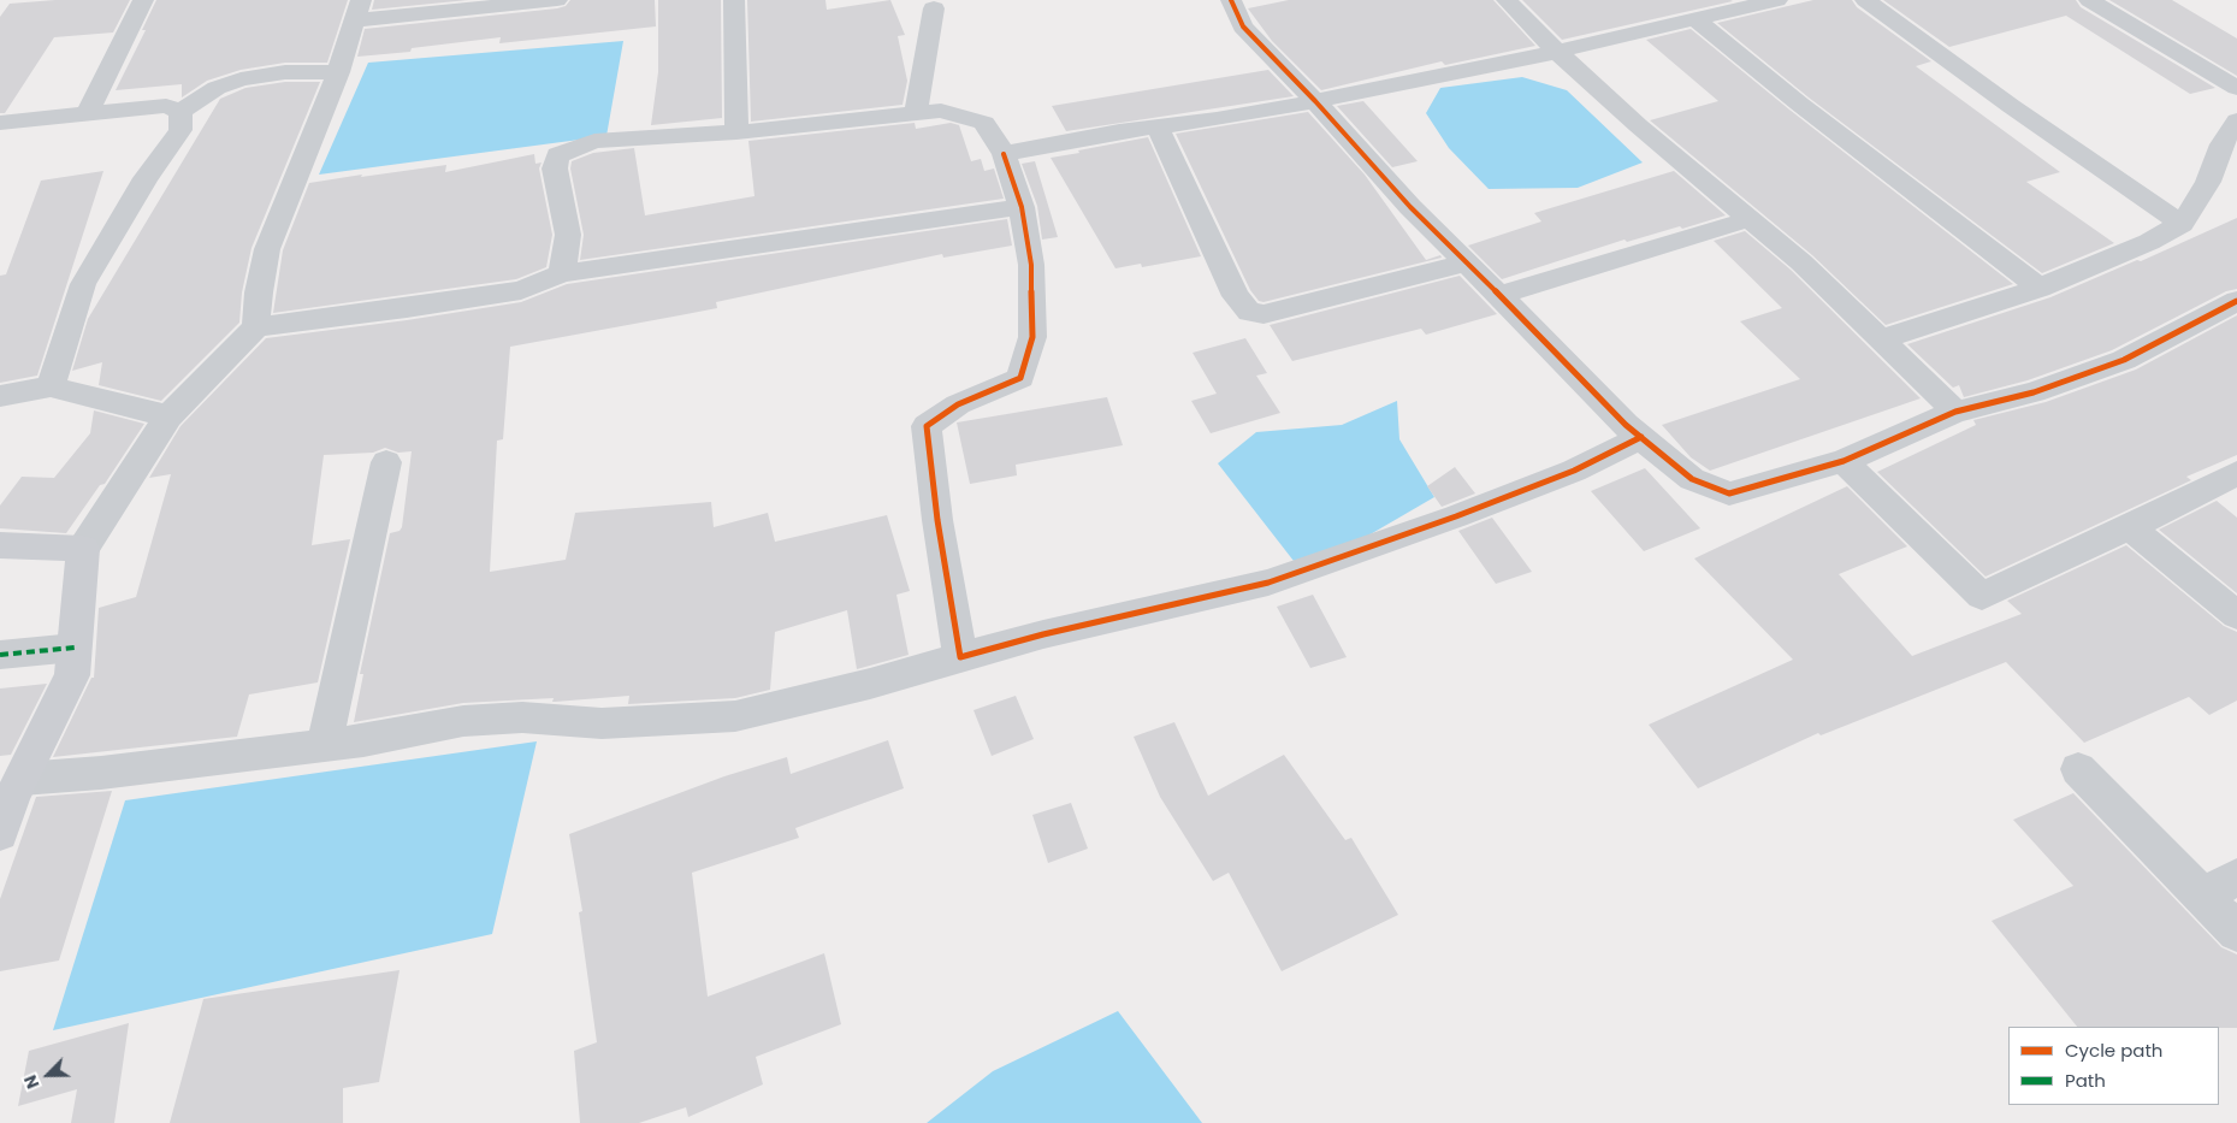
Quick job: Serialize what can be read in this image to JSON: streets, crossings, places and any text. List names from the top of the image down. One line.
{"legend":["Cycle path","Path"],"north":"bottom left"}
